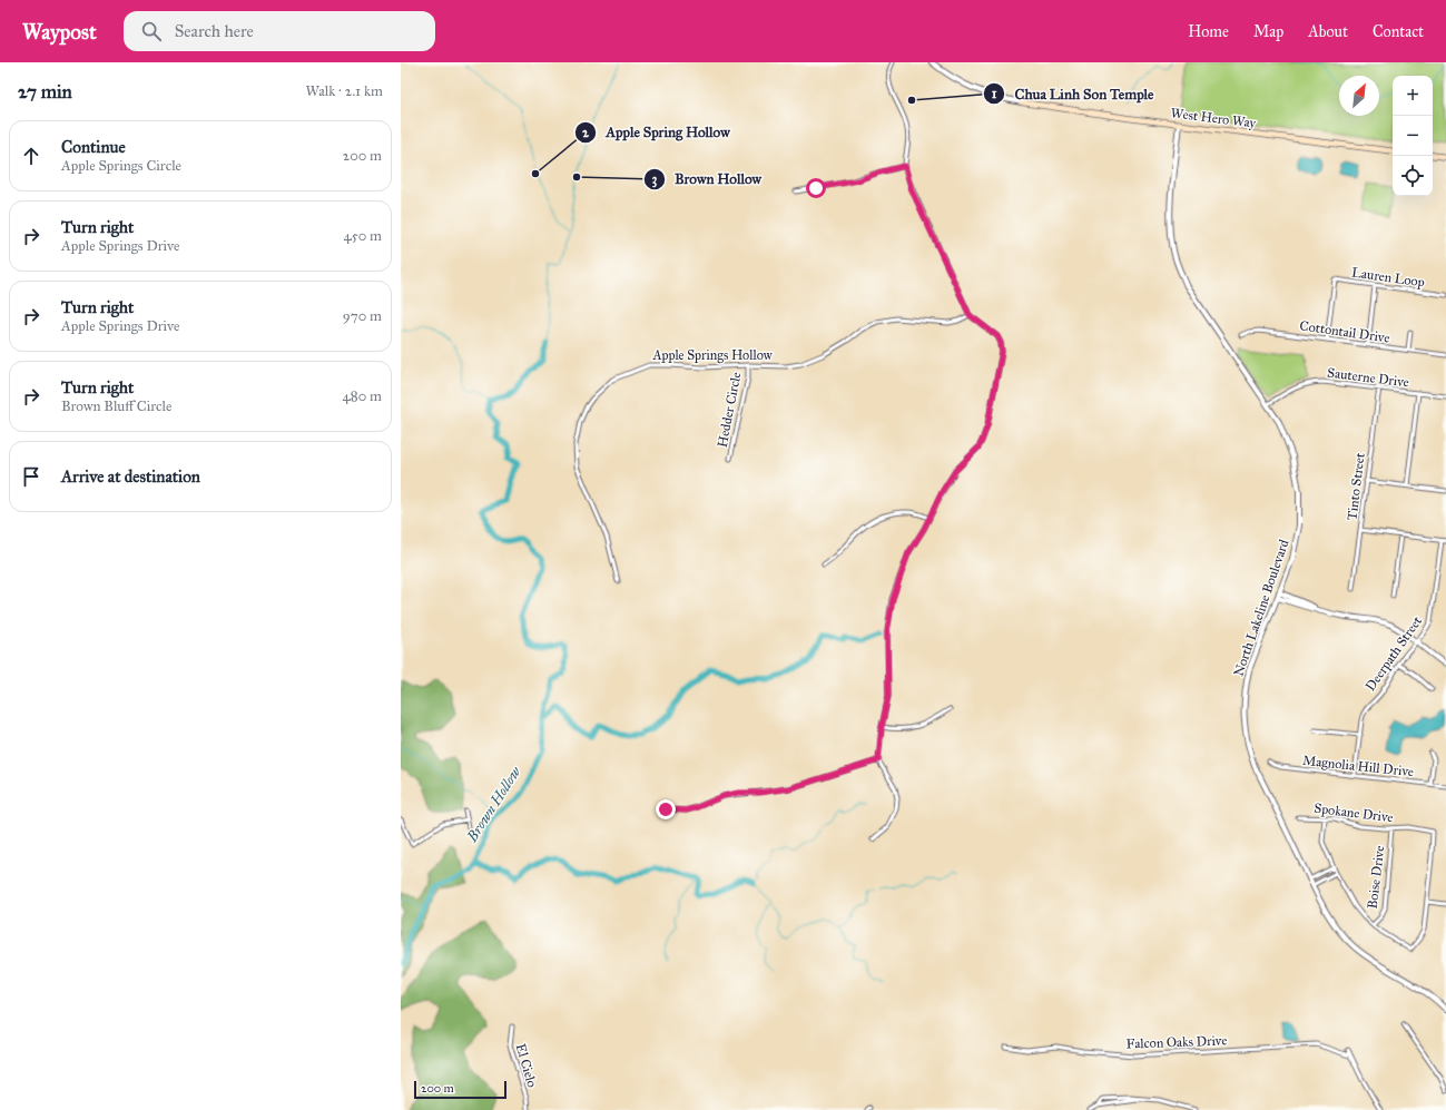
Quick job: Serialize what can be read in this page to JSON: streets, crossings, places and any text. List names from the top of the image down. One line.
{"streets":{"main road":["West Hero Way"],"street":["Lauren Loop","Cottontail Drive","Apple Springs Hollow","Sauterne Drive","Hedder Circle","Tinto Street","North Lakeline Boulevard","Deerpath Street","Magnolia Hill Drive","Spokane Drive","Boise Drive","Falcon Oaks Drive","El Cielo"]},"crossings":[["West Hero Way","North Lakeline Boulevard"],["Lauren Loop","Cottontail Drive"],["Apple Springs Hollow","Hedder Circle"],["Sauterne Drive","Tinto Street"],["Sauterne Drive","North Lakeline Boulevard"],["Deerpath Street","Magnolia Hill Drive"],["Spokane Drive","Boise Drive"]],"water":["Brown Hollow"],"places":["Chua Linh Son Temple","Apple Spring Hollow","Brown Hollow"],"scale_bar":"200 m","north":"top right","page":{"header":"Waypost","search":"Search here","nav":["Home","Map","About","Contact"],"heading":["27 min","Walk · 2.1 km"],"map_buttons":["+","−"],"list":[["Continue","Apple Springs Circle","200 m"],["Turn right","Apple Springs Drive","450 m"],["Turn right","Apple Springs Drive","970 m"],["Turn right","Brown Bluff Circle","480 m"],"Arrive at destination"],"scale":"200 m"}}
